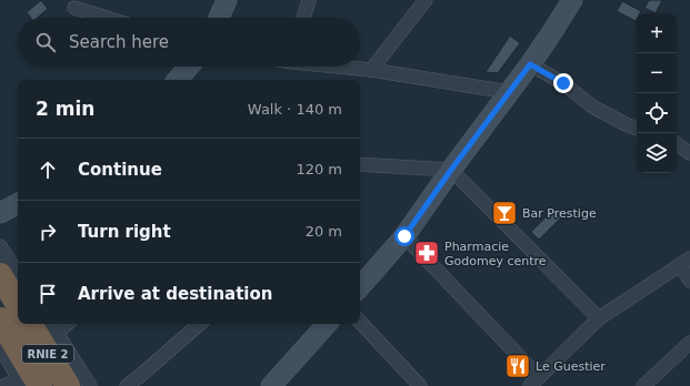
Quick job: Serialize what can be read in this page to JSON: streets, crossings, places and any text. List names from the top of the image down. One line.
{"streets":{"highway":["RNIE 2"]},"places":{"bar":["Bar Prestige"],"pharmacy":["Pharmacie Godomey centre"],"restaurant":["Le Guestier"]},"page":{"map_buttons":["+","−"],"search":"Search here","heading":["2 min","Walk · 140 m"],"list":[["Continue","120 m"],["Turn right","20 m"],"Arrive at destination"]}}
